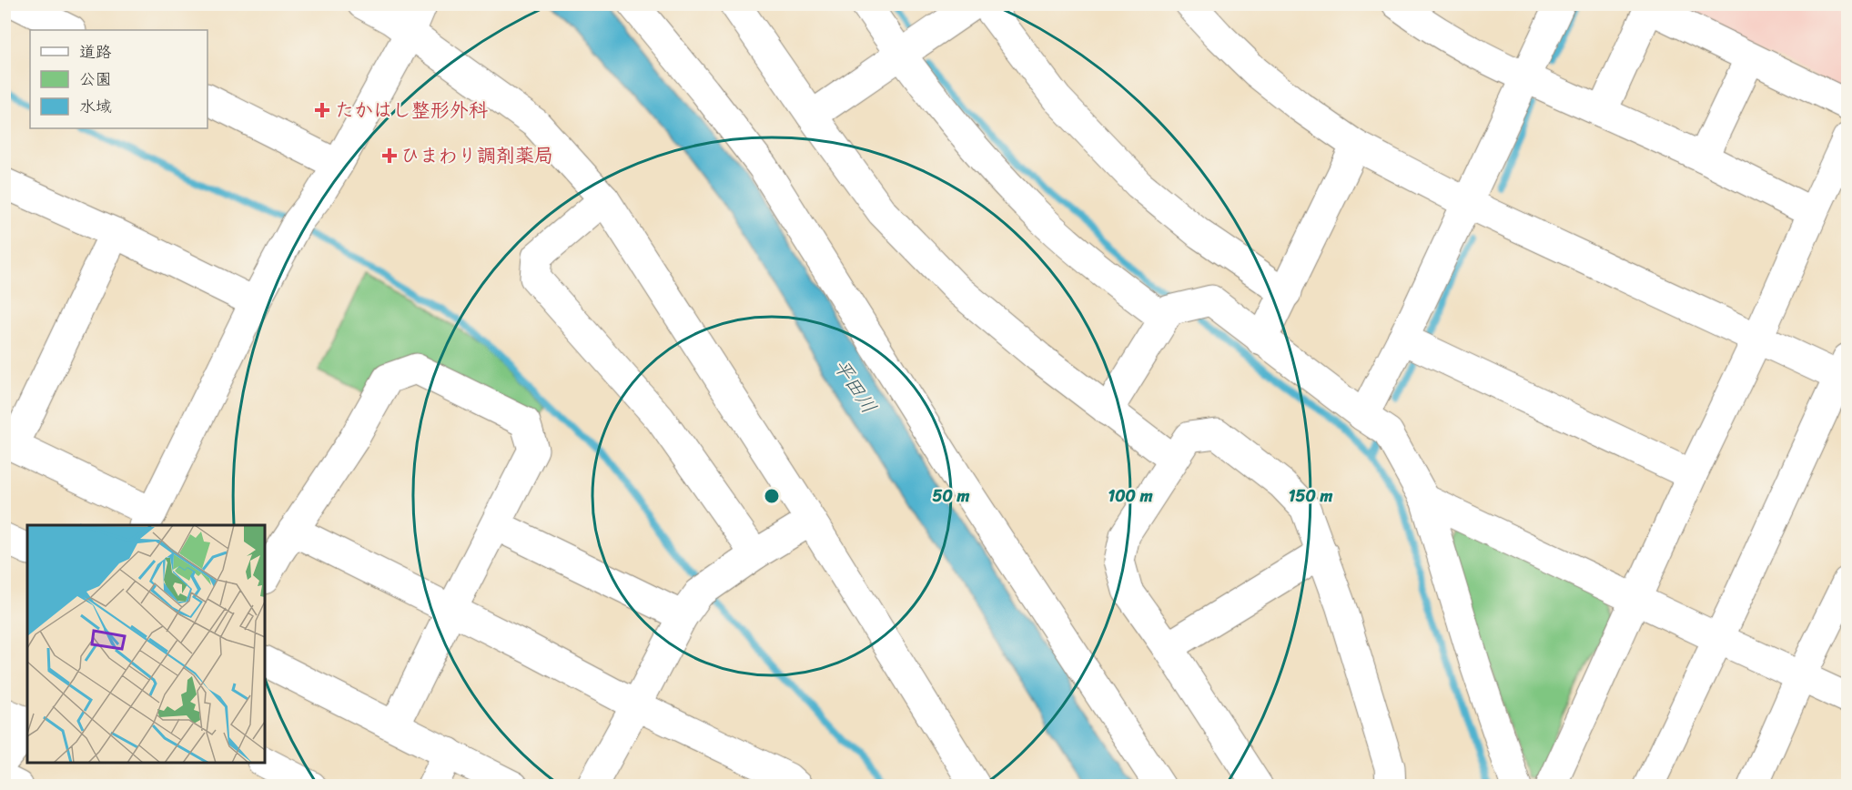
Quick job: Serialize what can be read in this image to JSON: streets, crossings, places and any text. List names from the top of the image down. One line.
{"water":["平田川"],"places":{"health":["たかはし整形外科","ひまわり調剤薬局"]},"legend":["道路","公園","水域"],"rings":["50 m","100 m","150 m"]}
